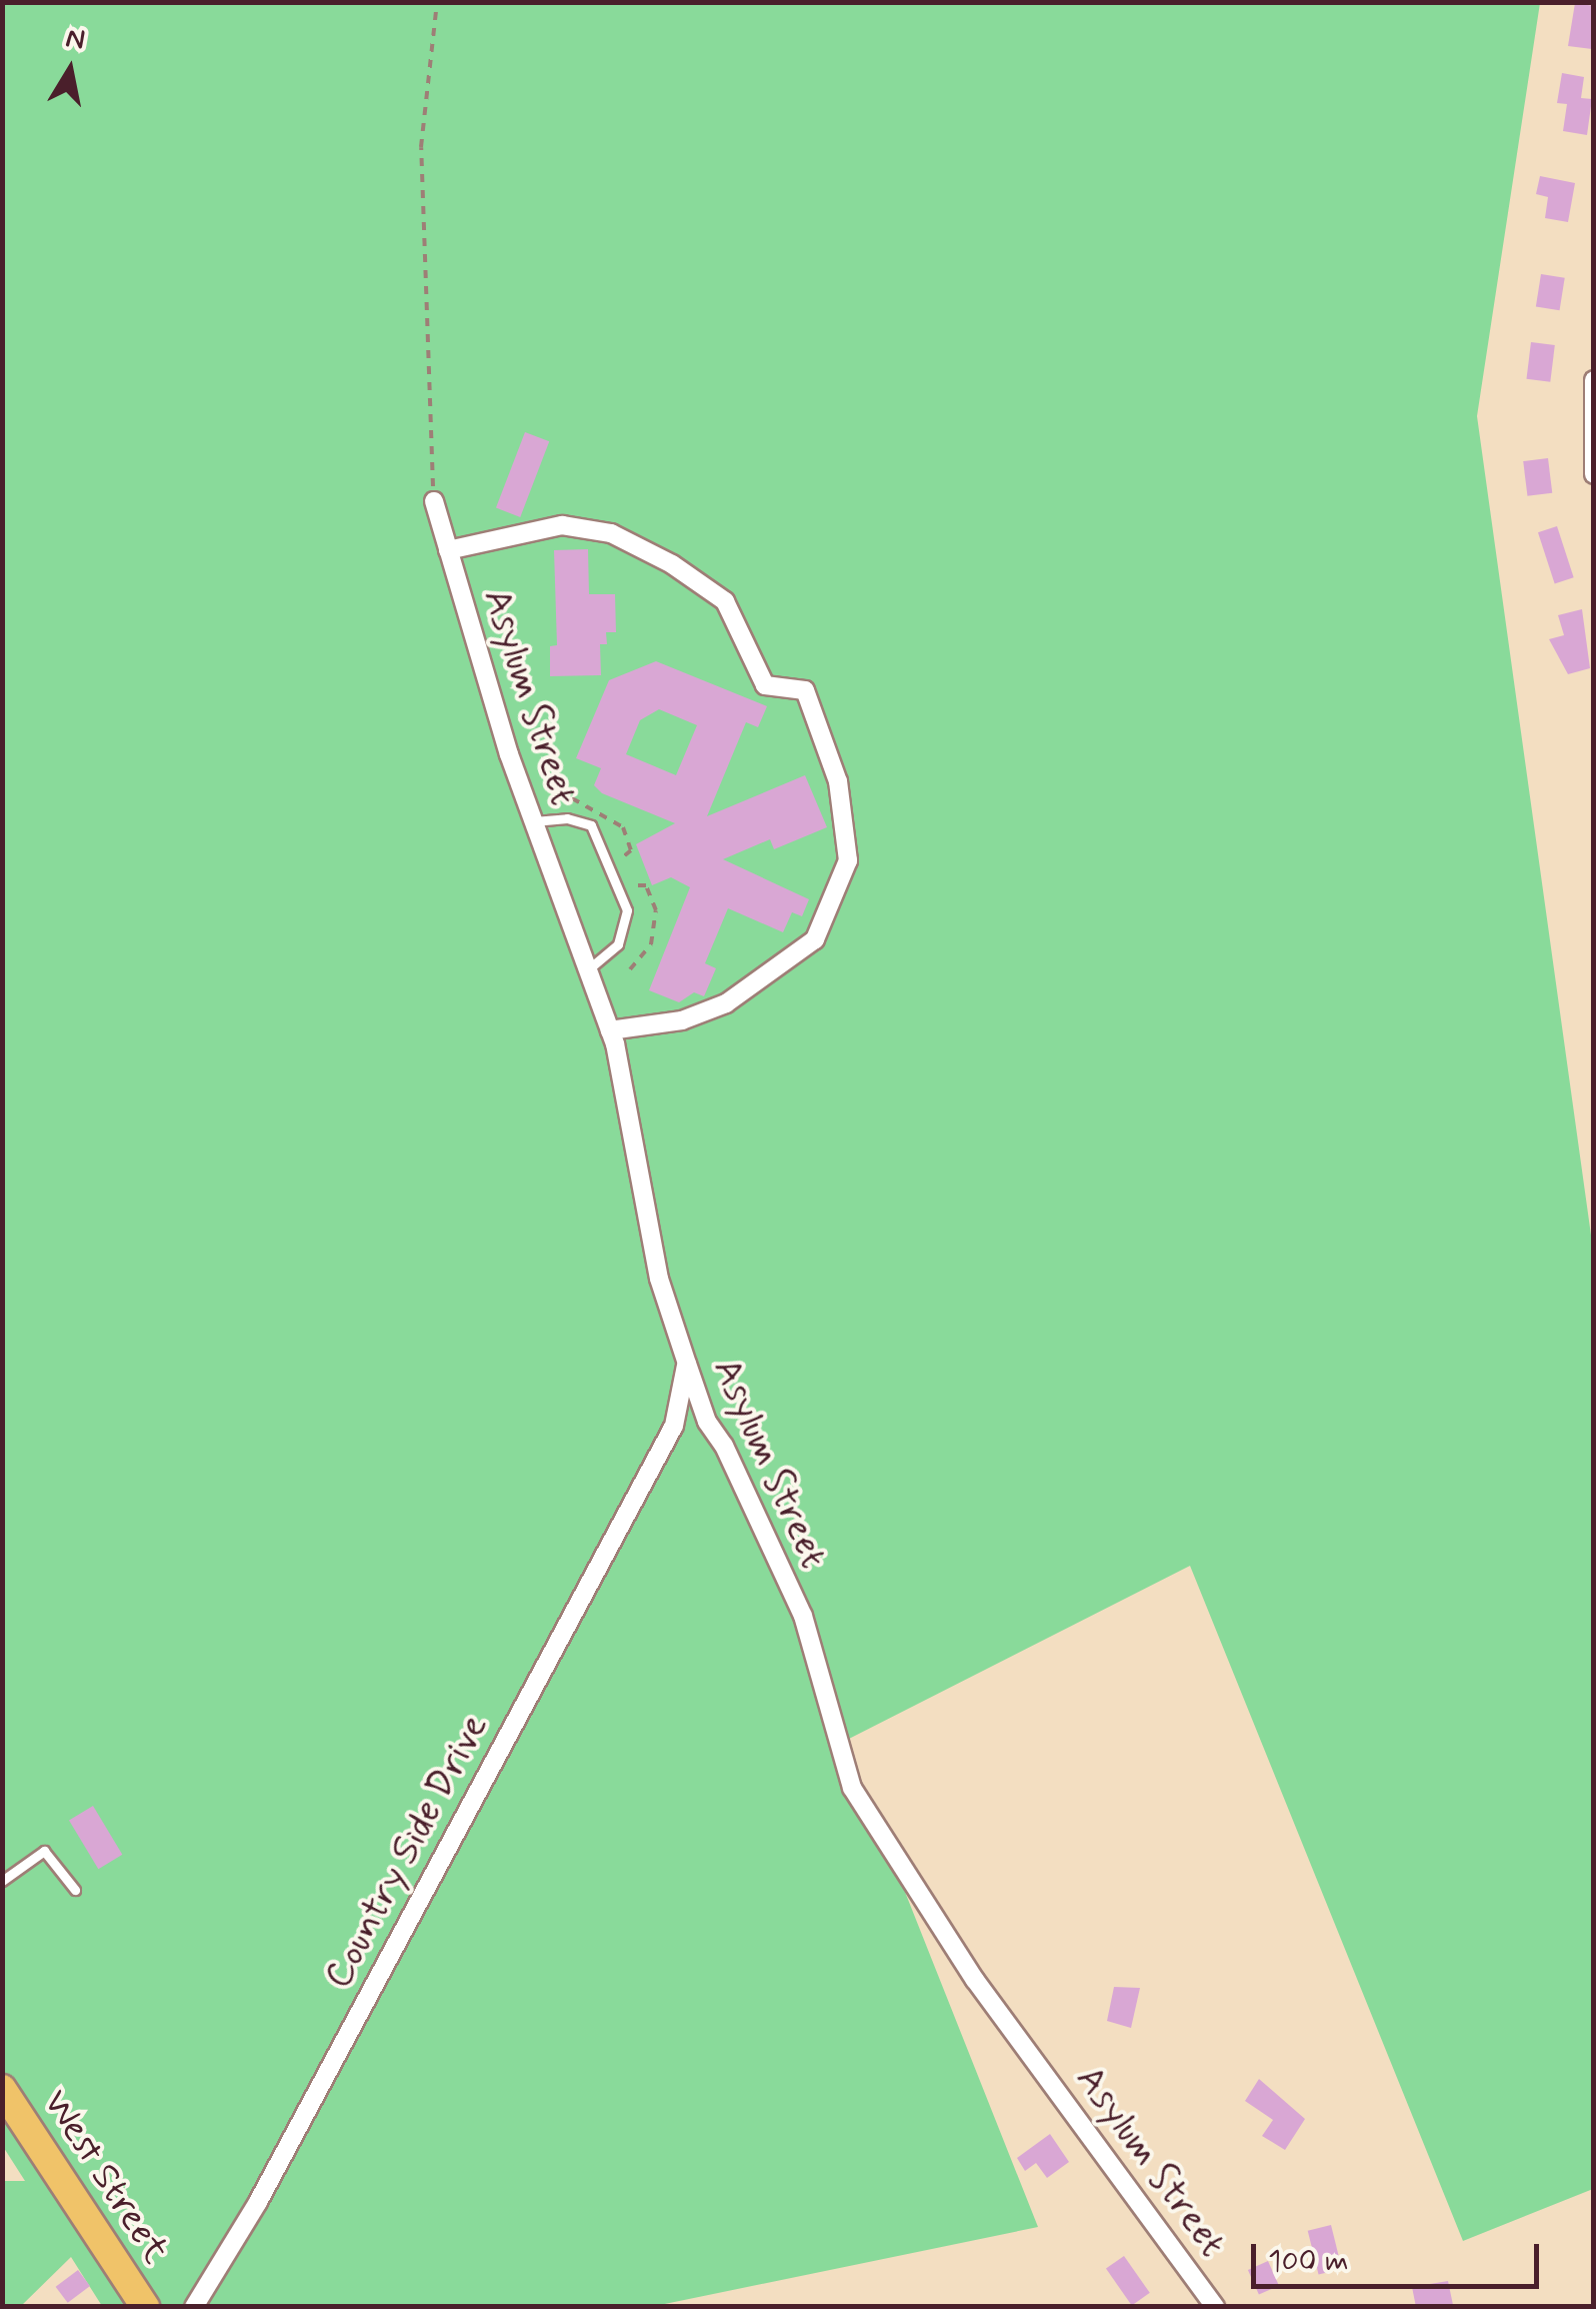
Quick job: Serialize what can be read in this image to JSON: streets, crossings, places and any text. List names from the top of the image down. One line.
{"streets":{"main road":["West Street"],"street":["Asylum Street","Country Side Drive"]},"crossings":[["Asylum Street","Country Side Drive"]],"scale_bar":"100 m","north":"top"}
